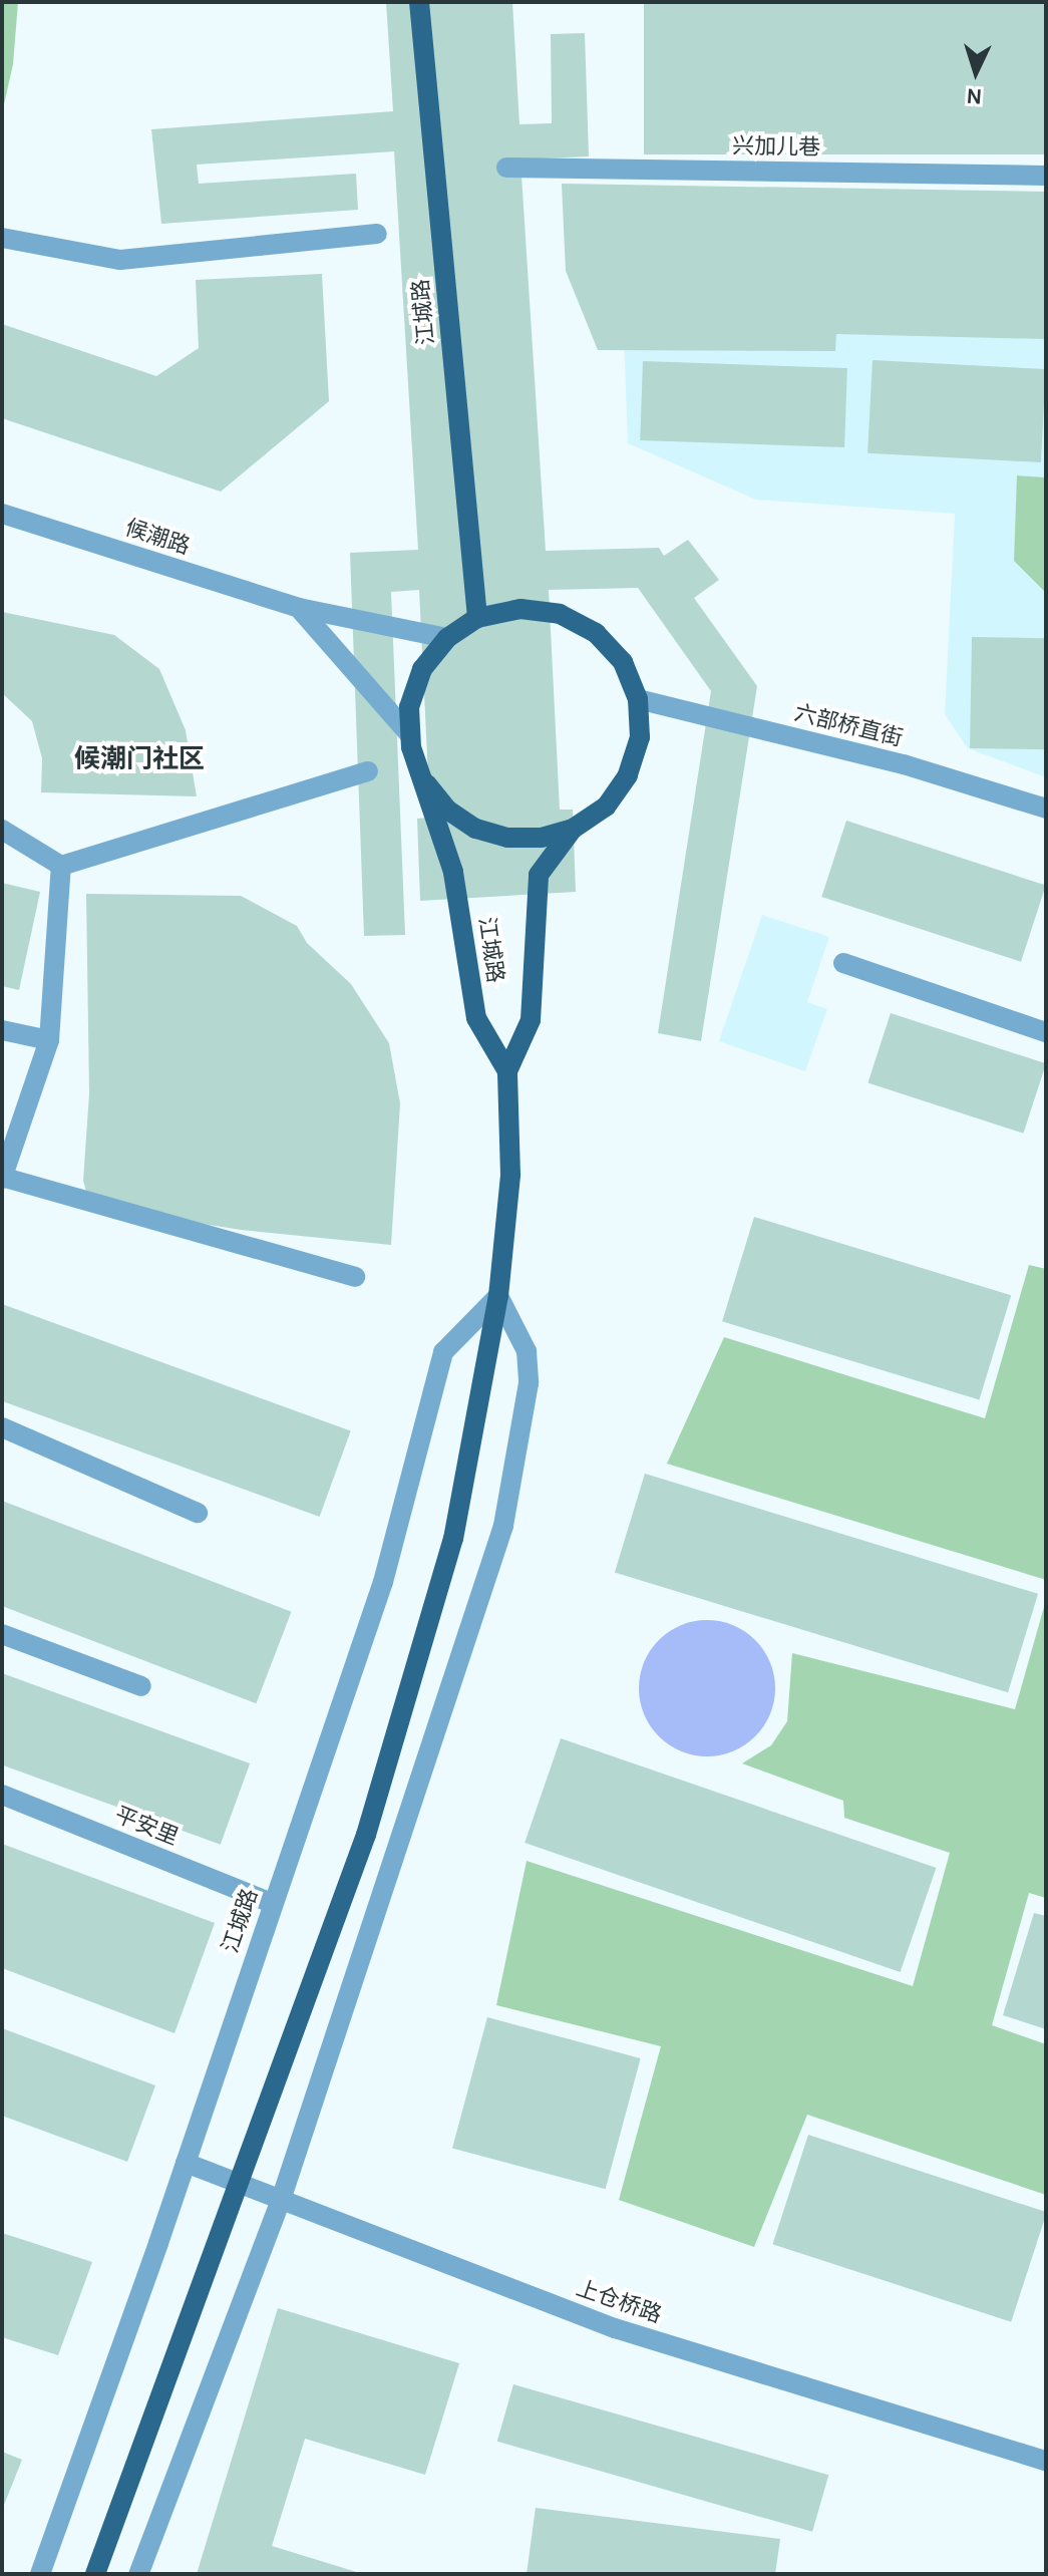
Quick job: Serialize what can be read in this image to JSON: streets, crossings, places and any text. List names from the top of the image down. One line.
{"streets":{"main road":["江城路"],"street":["兴加儿巷","候潮路","六部桥直街","平安里","上仓桥路"]},"crossings":[["江城路","候潮路"],["江城路","六部桥直街"],["江城路","平安里"],["江城路","上仓桥路"],["候潮路","六部桥直街"]],"districts":["候潮门社区"],"north":"bottom"}
